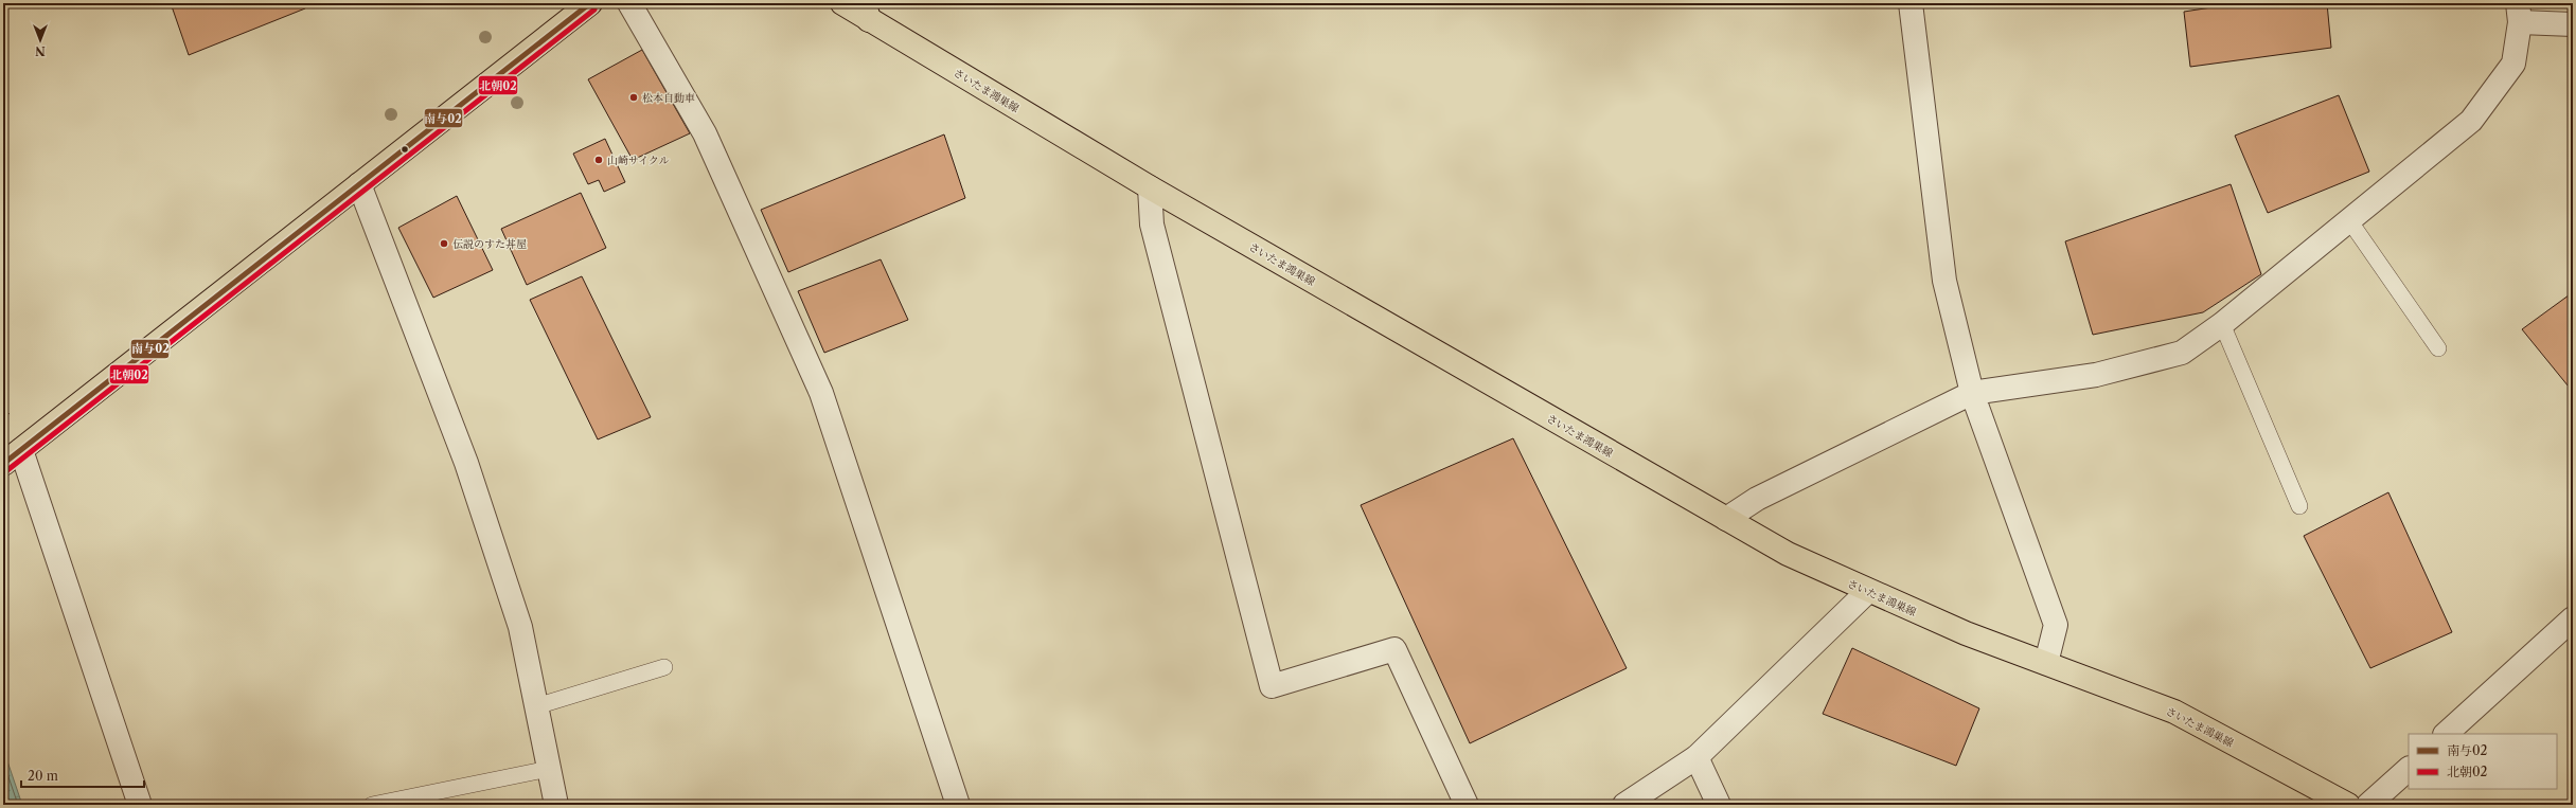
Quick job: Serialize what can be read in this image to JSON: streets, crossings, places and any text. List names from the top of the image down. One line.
{"streets":{"main road":["さいたま鴻巣線"]},"places":["松本自動車","山崎サイクル","伝説のすた丼屋"],"lines":["transit line 南与02","transit line 北朝02"],"legend":["南与02","北朝02"],"scale_bar":"20 m","north":"bottom"}
